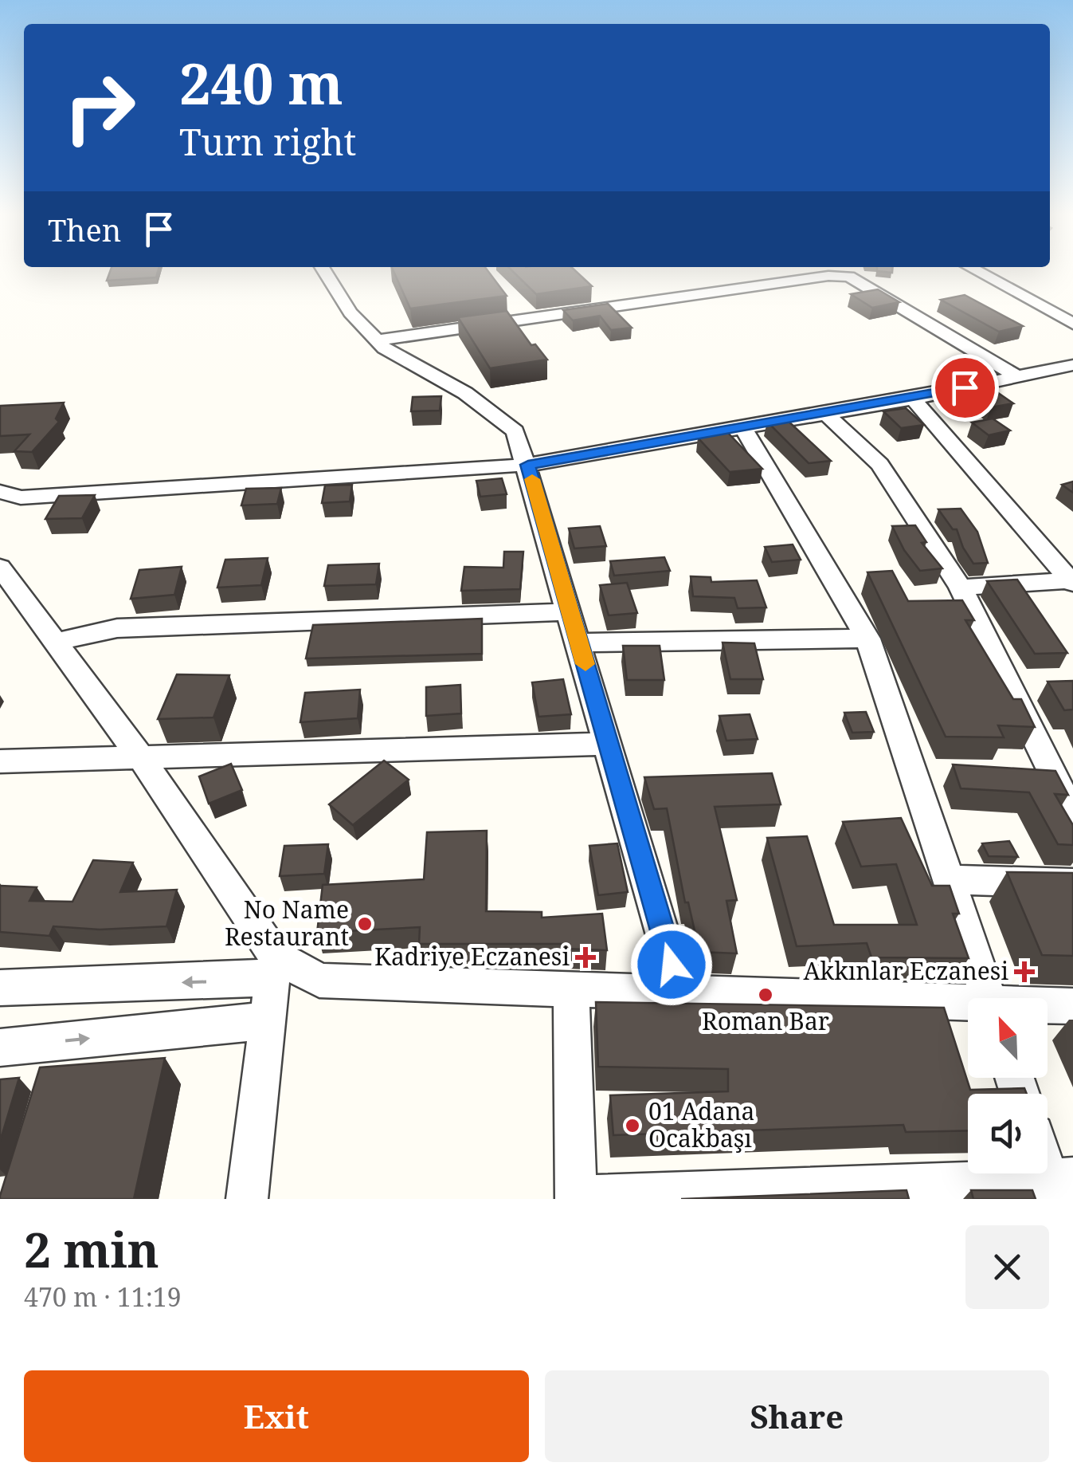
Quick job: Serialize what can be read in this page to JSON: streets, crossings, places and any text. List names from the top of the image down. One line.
{"places":{"other":["No Name Restaurant","Roman Bar","01 Adana Ocakbaşı"],"health":["Kadriye Eczanesi","Akkınlar Eczanesi"]},"north":"top left","page":{"turn":["240 m","Turn right"],"then":"Then","heading":["2 min","470 m · 11:19"],"buttons":["Exit","Share"]}}
